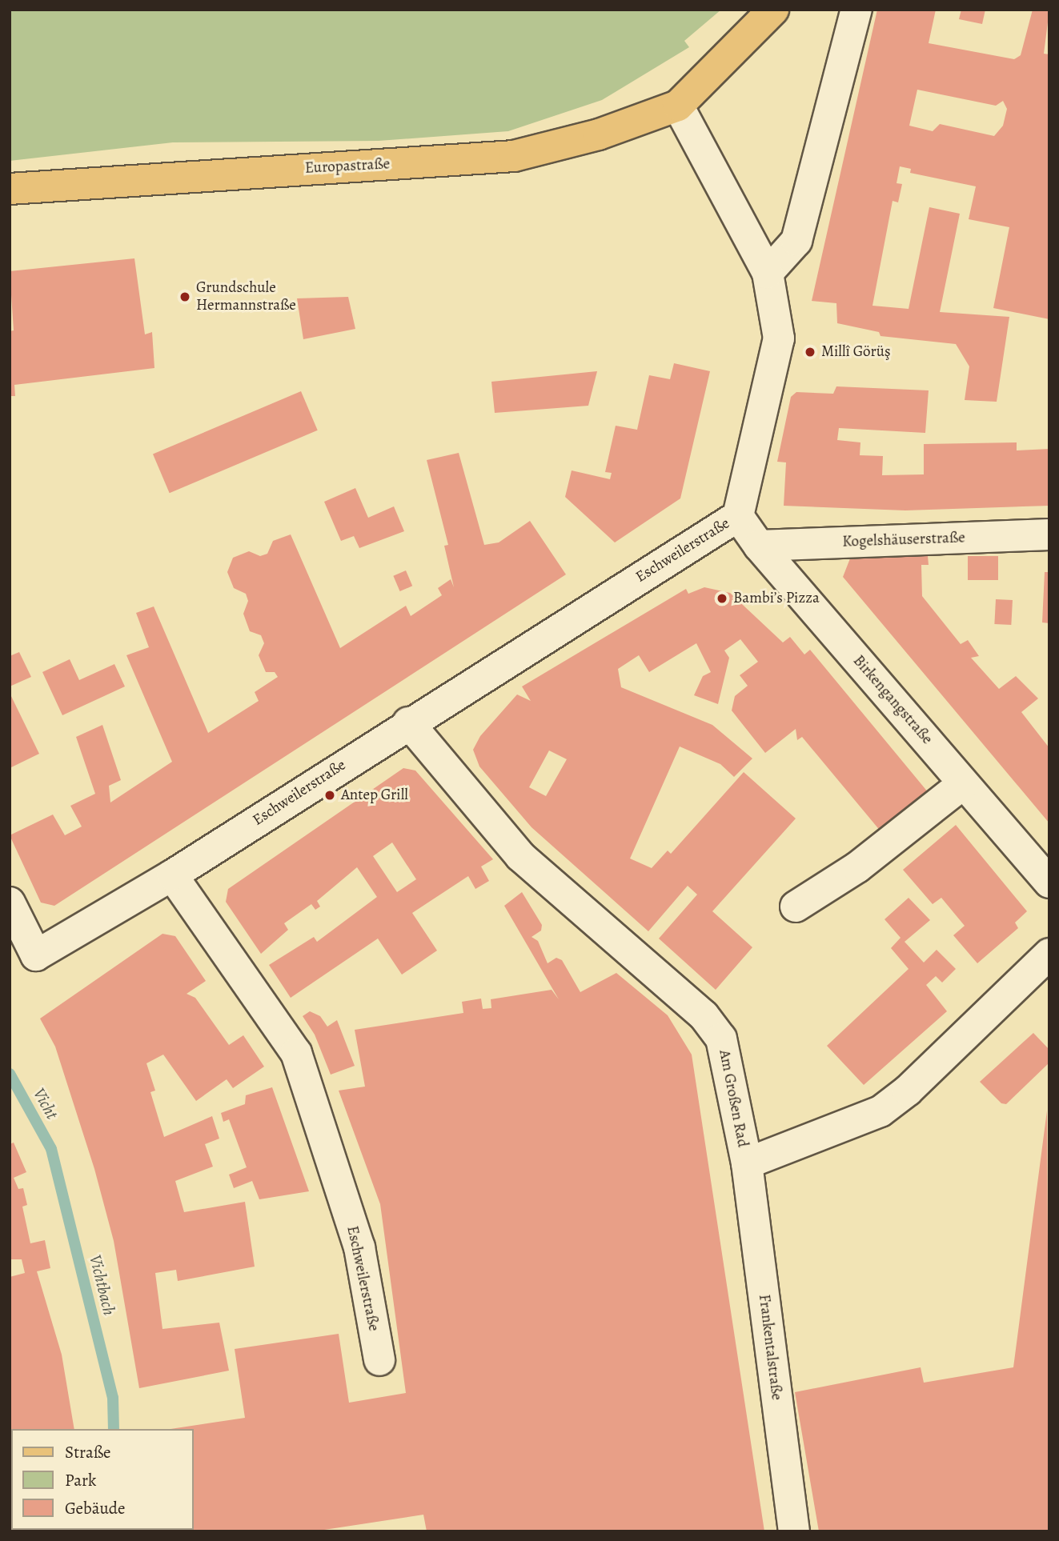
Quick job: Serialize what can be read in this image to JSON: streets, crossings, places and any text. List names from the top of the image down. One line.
{"streets":{"main road":["Europastraße"],"street":["Kogelshäuserstraße","Eschweilerstraße","Birkengangstraße","Am Großen Rad","Frankentalstraße"]},"crossings":[["Europastraße","Eschweilerstraße"],["Kogelshäuserstraße","Birkengangstraße"],["Eschweilerstraße","Birkengangstraße"],["Eschweilerstraße","Am Großen Rad"],["Am Großen Rad","Frankentalstraße"]],"water":["Vicht","Vichtbach"],"places":["Grundschule Hermannstraße","Millî Görüş","Bambi’s Pizza","Antep Grill"],"legend":["Straße","Park","Gebäude"]}
